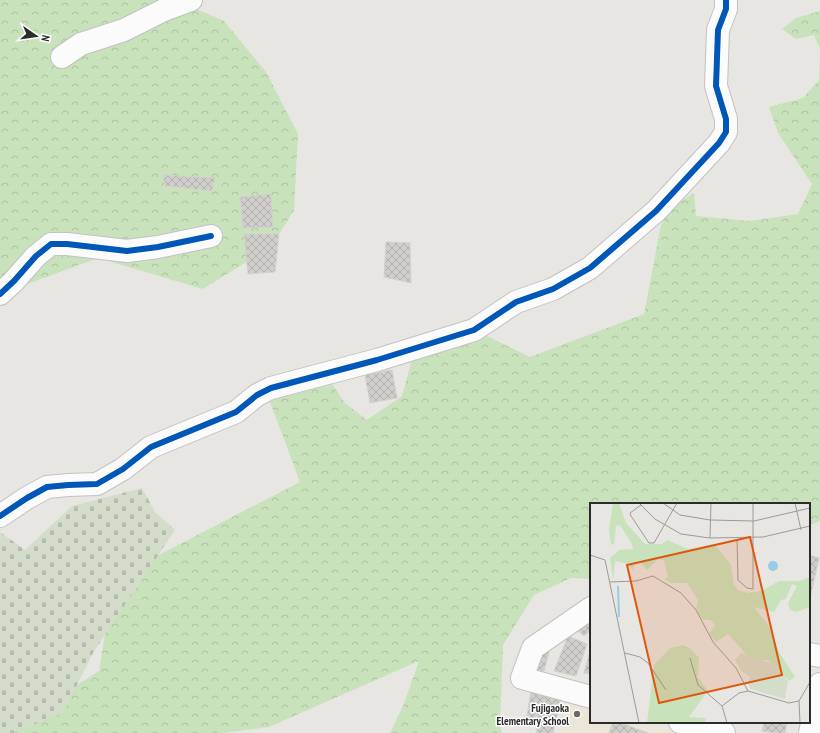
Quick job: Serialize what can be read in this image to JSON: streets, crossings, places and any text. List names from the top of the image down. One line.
{"places":["Fujigaoka Elementary School"],"north":"right"}
